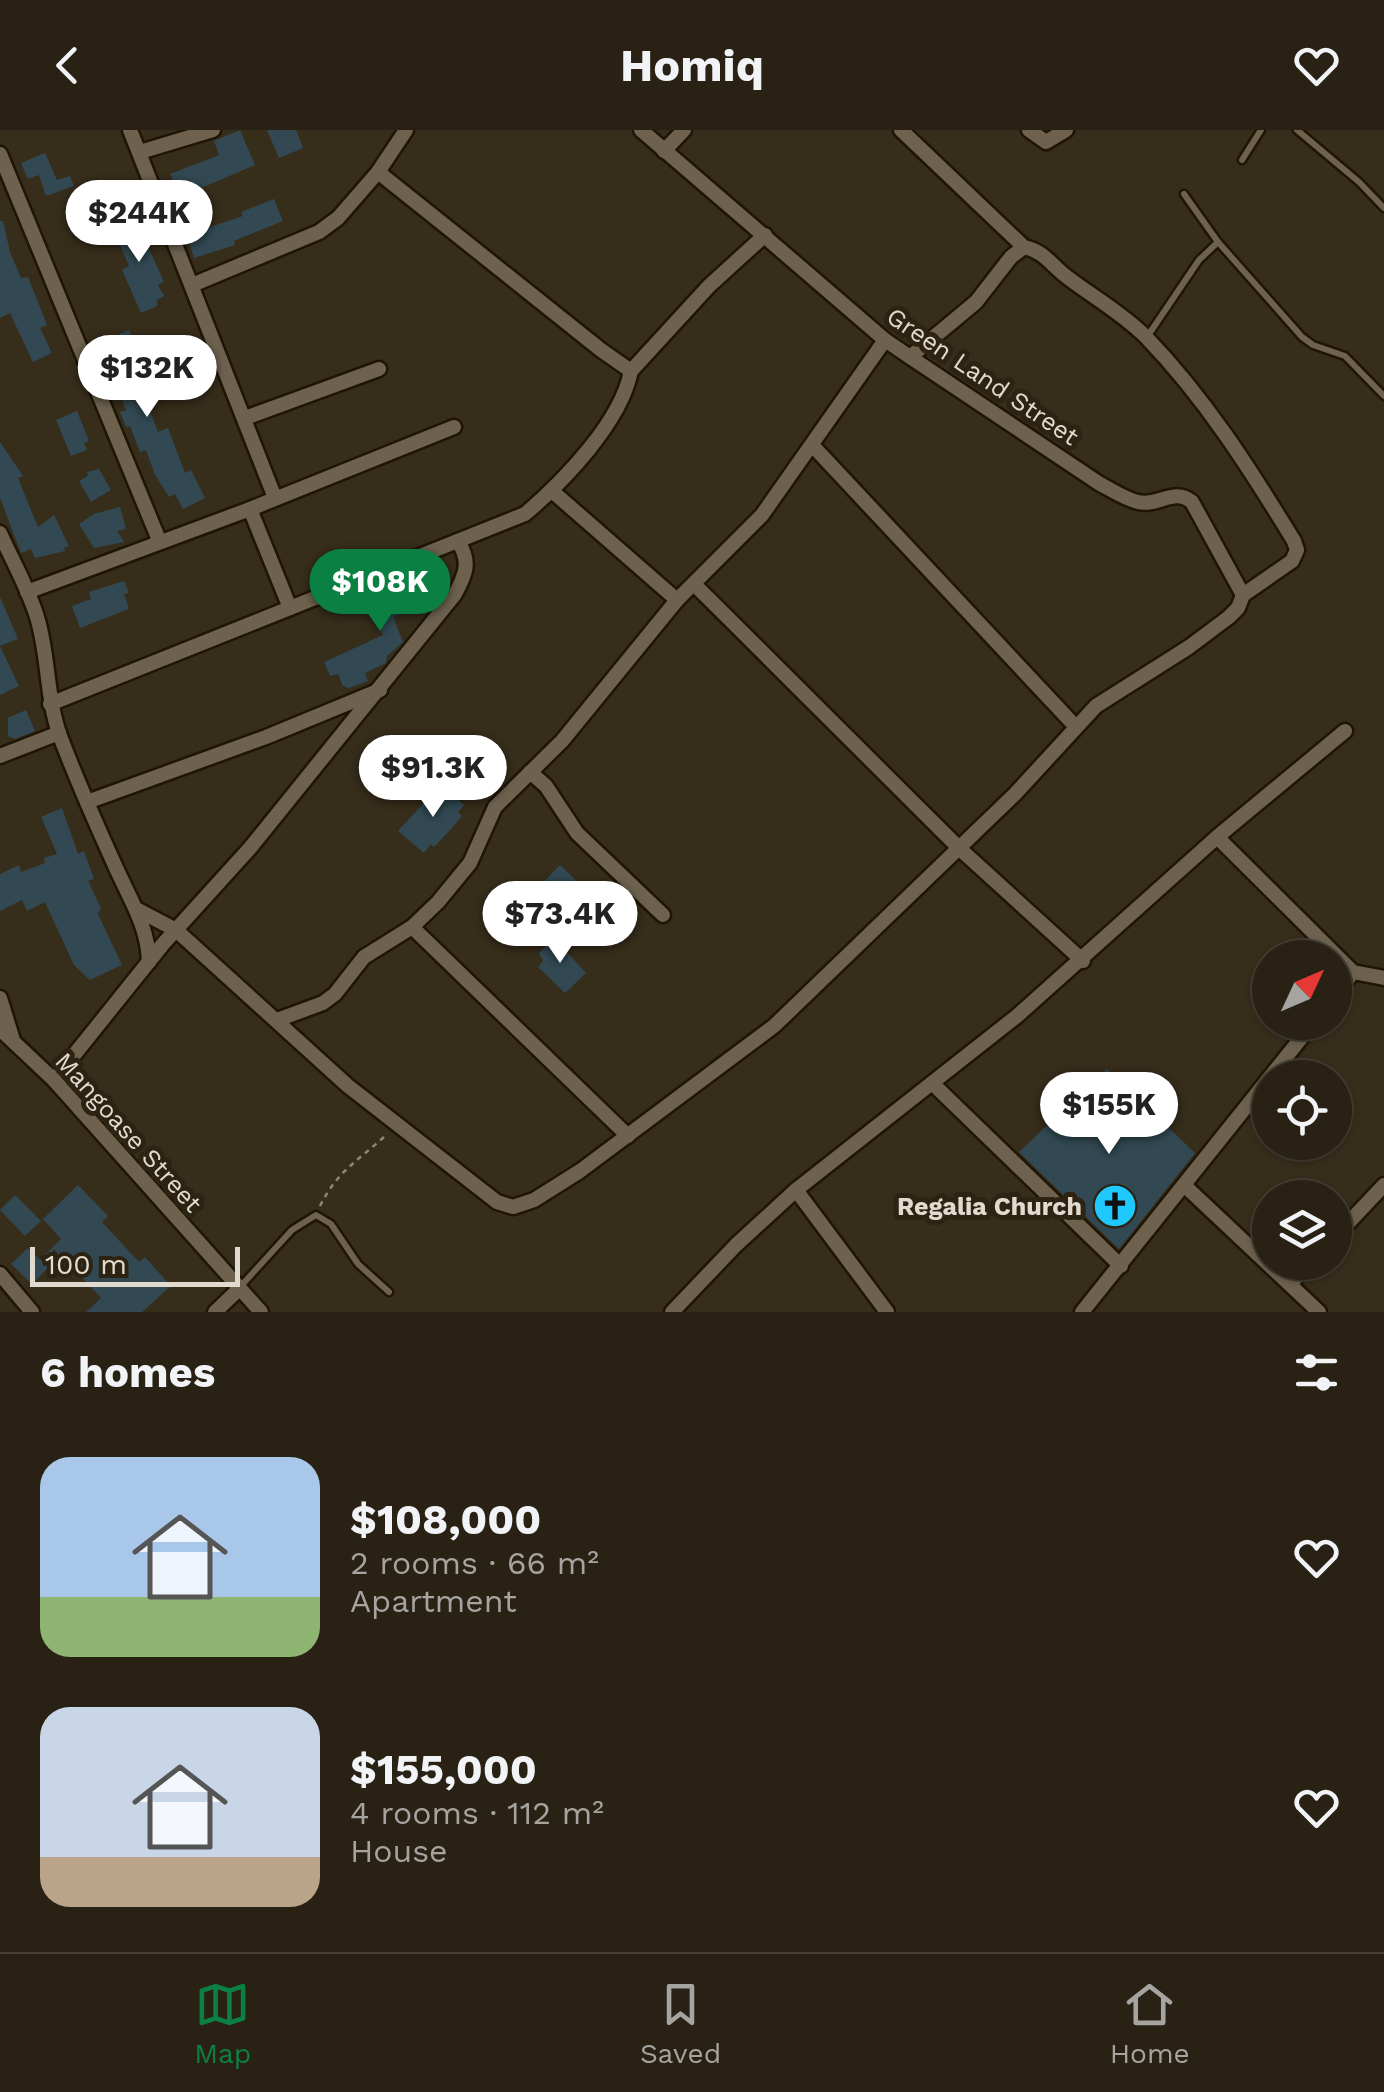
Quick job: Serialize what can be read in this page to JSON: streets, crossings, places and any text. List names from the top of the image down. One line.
{"streets":{"street":["Green Land Street","Mangoase Street"]},"places":{"church":["Regalia Church"]},"scale_bar":"100 m","north":"top right","page":{"header":"Homiq","price":["$244K","$132K","$108K","$91.3K","$73.4K","$155K"],"scale":"100 m","heading":"6 homes","list":[{"name":"$108,000","note":"2 rooms · 66 m² · Apartment"},{"name":"$155,000","note":"4 rooms · 112 m² · House"}],"tabs":["Map","Saved","Home"]}}
